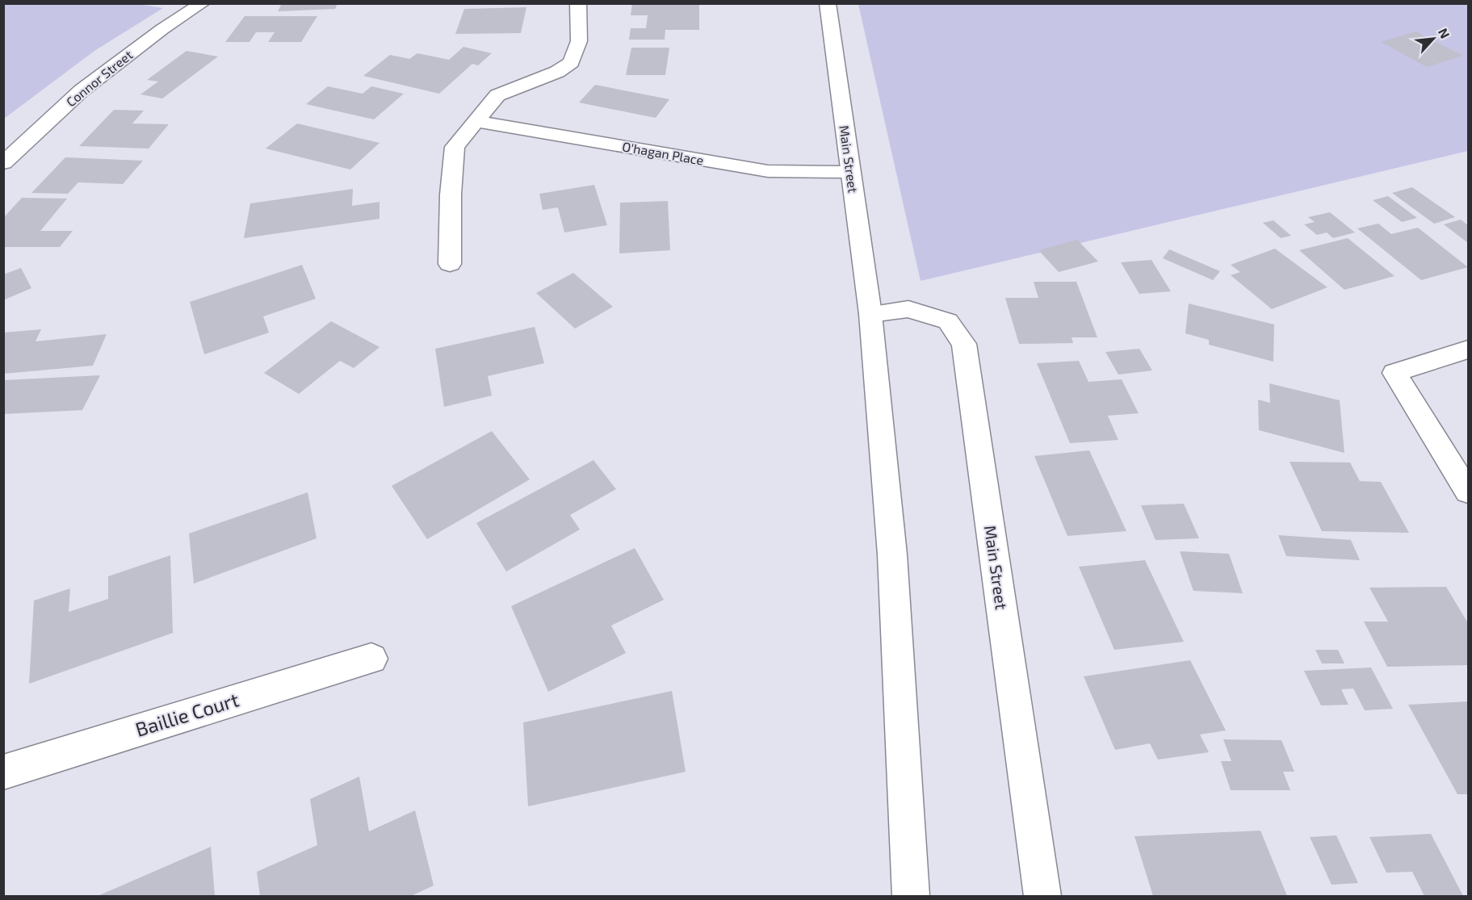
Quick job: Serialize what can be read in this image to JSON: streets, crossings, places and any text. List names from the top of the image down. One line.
{"streets":{"street":["Connor Street","O'hagan Place","Main Street","Baillie Court"]},"crossings":[["O'hagan Place","Main Street"]],"north":"top right"}
